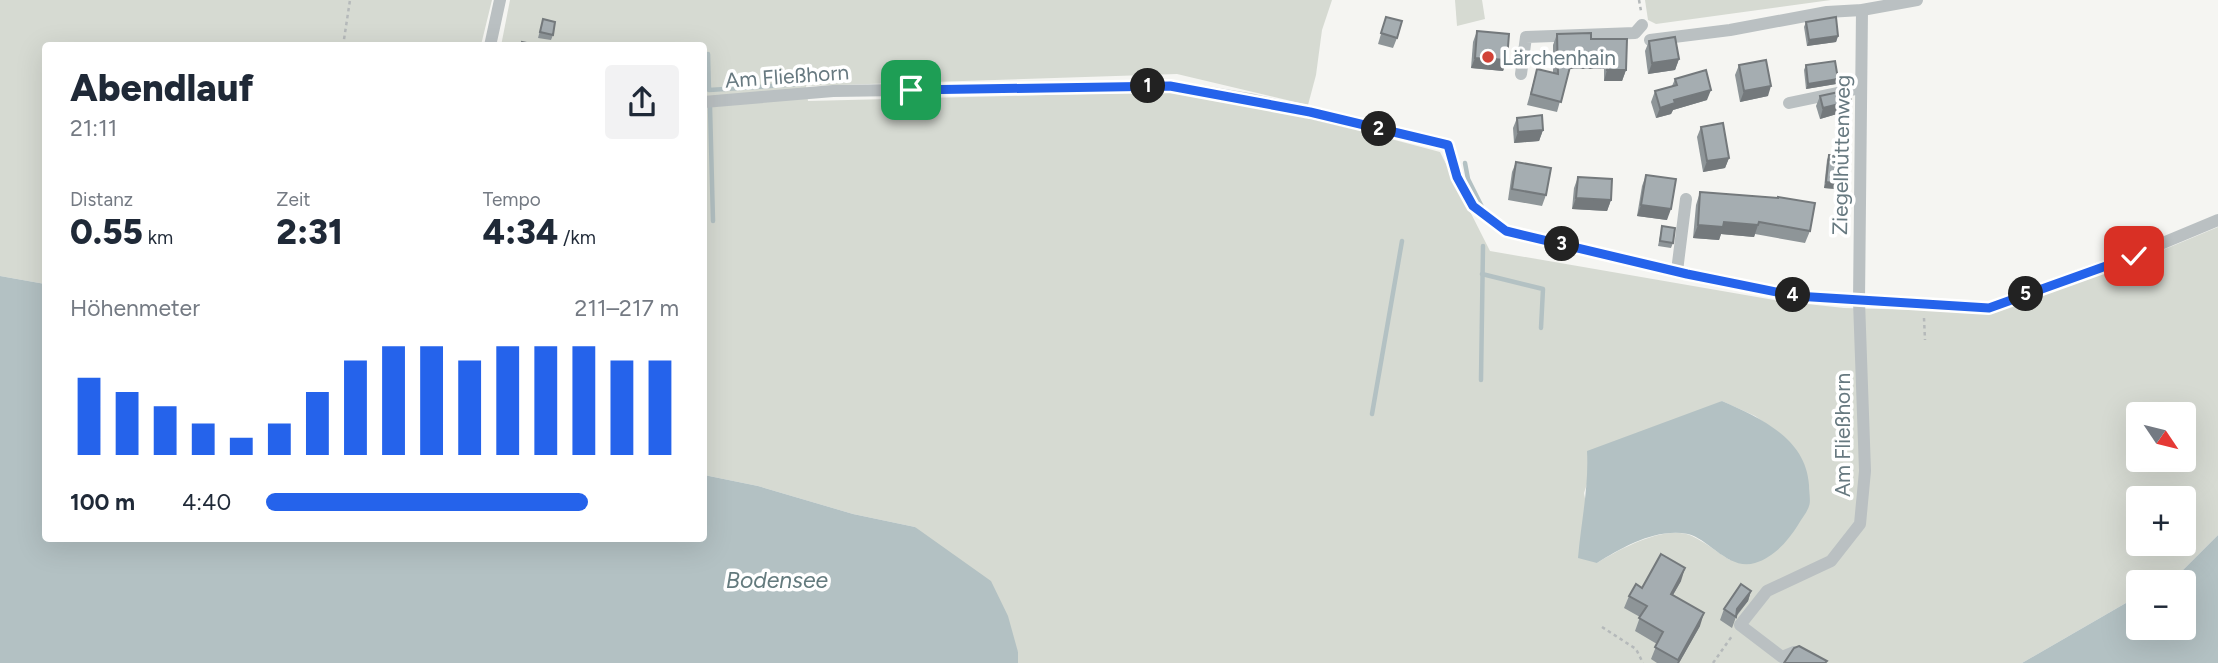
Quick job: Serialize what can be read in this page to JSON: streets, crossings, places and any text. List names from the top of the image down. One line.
{"streets":{"street":["Am Fließhorn","Ziegelhüttenweg"]},"crossings":[["Am Fließhorn","Ziegelhüttenweg"]],"water":["Bodensee"],"places":["Lärchenhain"],"north":"bottom right","page":{"heading":["Abendlauf","21:11"],"pins":["1","2","3","5","4"],"stats":[["Distanz","0.55 km"],["Zeit","2:31"],["Tempo","4:34 /km"]],"chart":["Höhenmeter","211–217 m"],"map_buttons":["+","−"],"list":[{"name":"100 m","note":"4:40"}]}}
